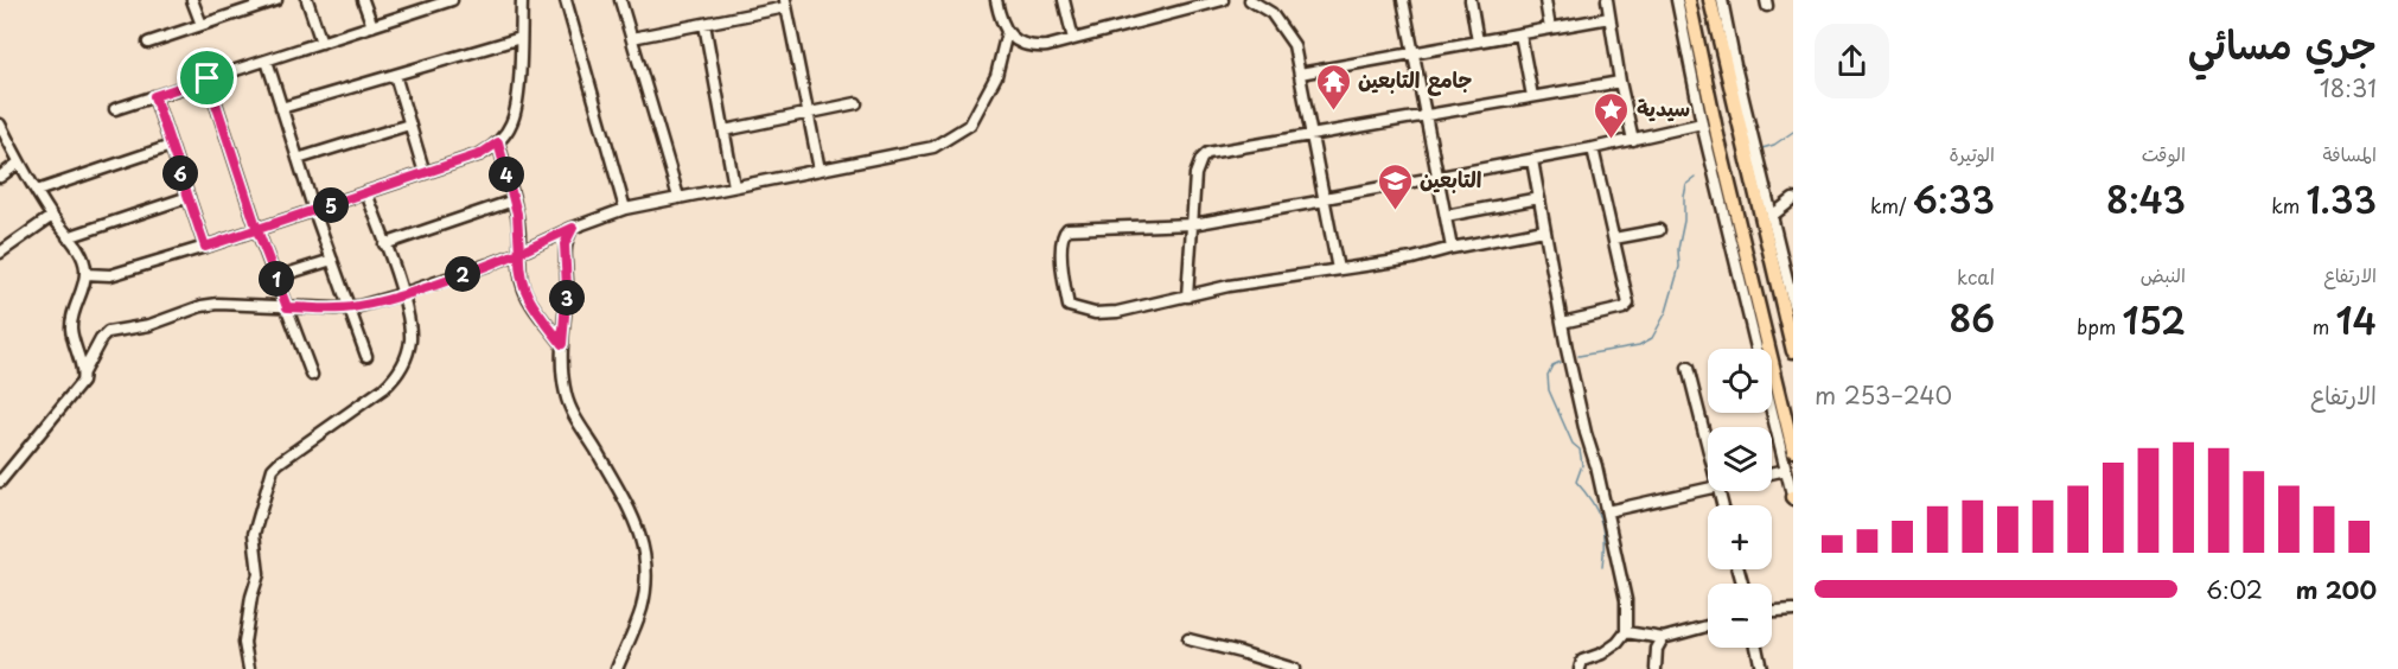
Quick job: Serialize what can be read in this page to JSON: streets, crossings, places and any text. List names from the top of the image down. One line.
{"places":{"temple":["جامع التابعين"],"place":["سيدية"],"school or university":["التابعين"]},"page":{"heading":["جري مسائي","18:31"],"stats":[["المسافة","1.33 km"],["الوقت","8:43"],["الوتيرة","6:33 /km"],["الارتفاع","14 m"],["النبض","152 bpm"],["kcal","86"]],"pins":["6","4","5","2","1","3"],"map_buttons":["+","−"],"chart":["الارتفاع","240–253 m"],"list":[{"name":"200 m","note":"6:02"}]}}
